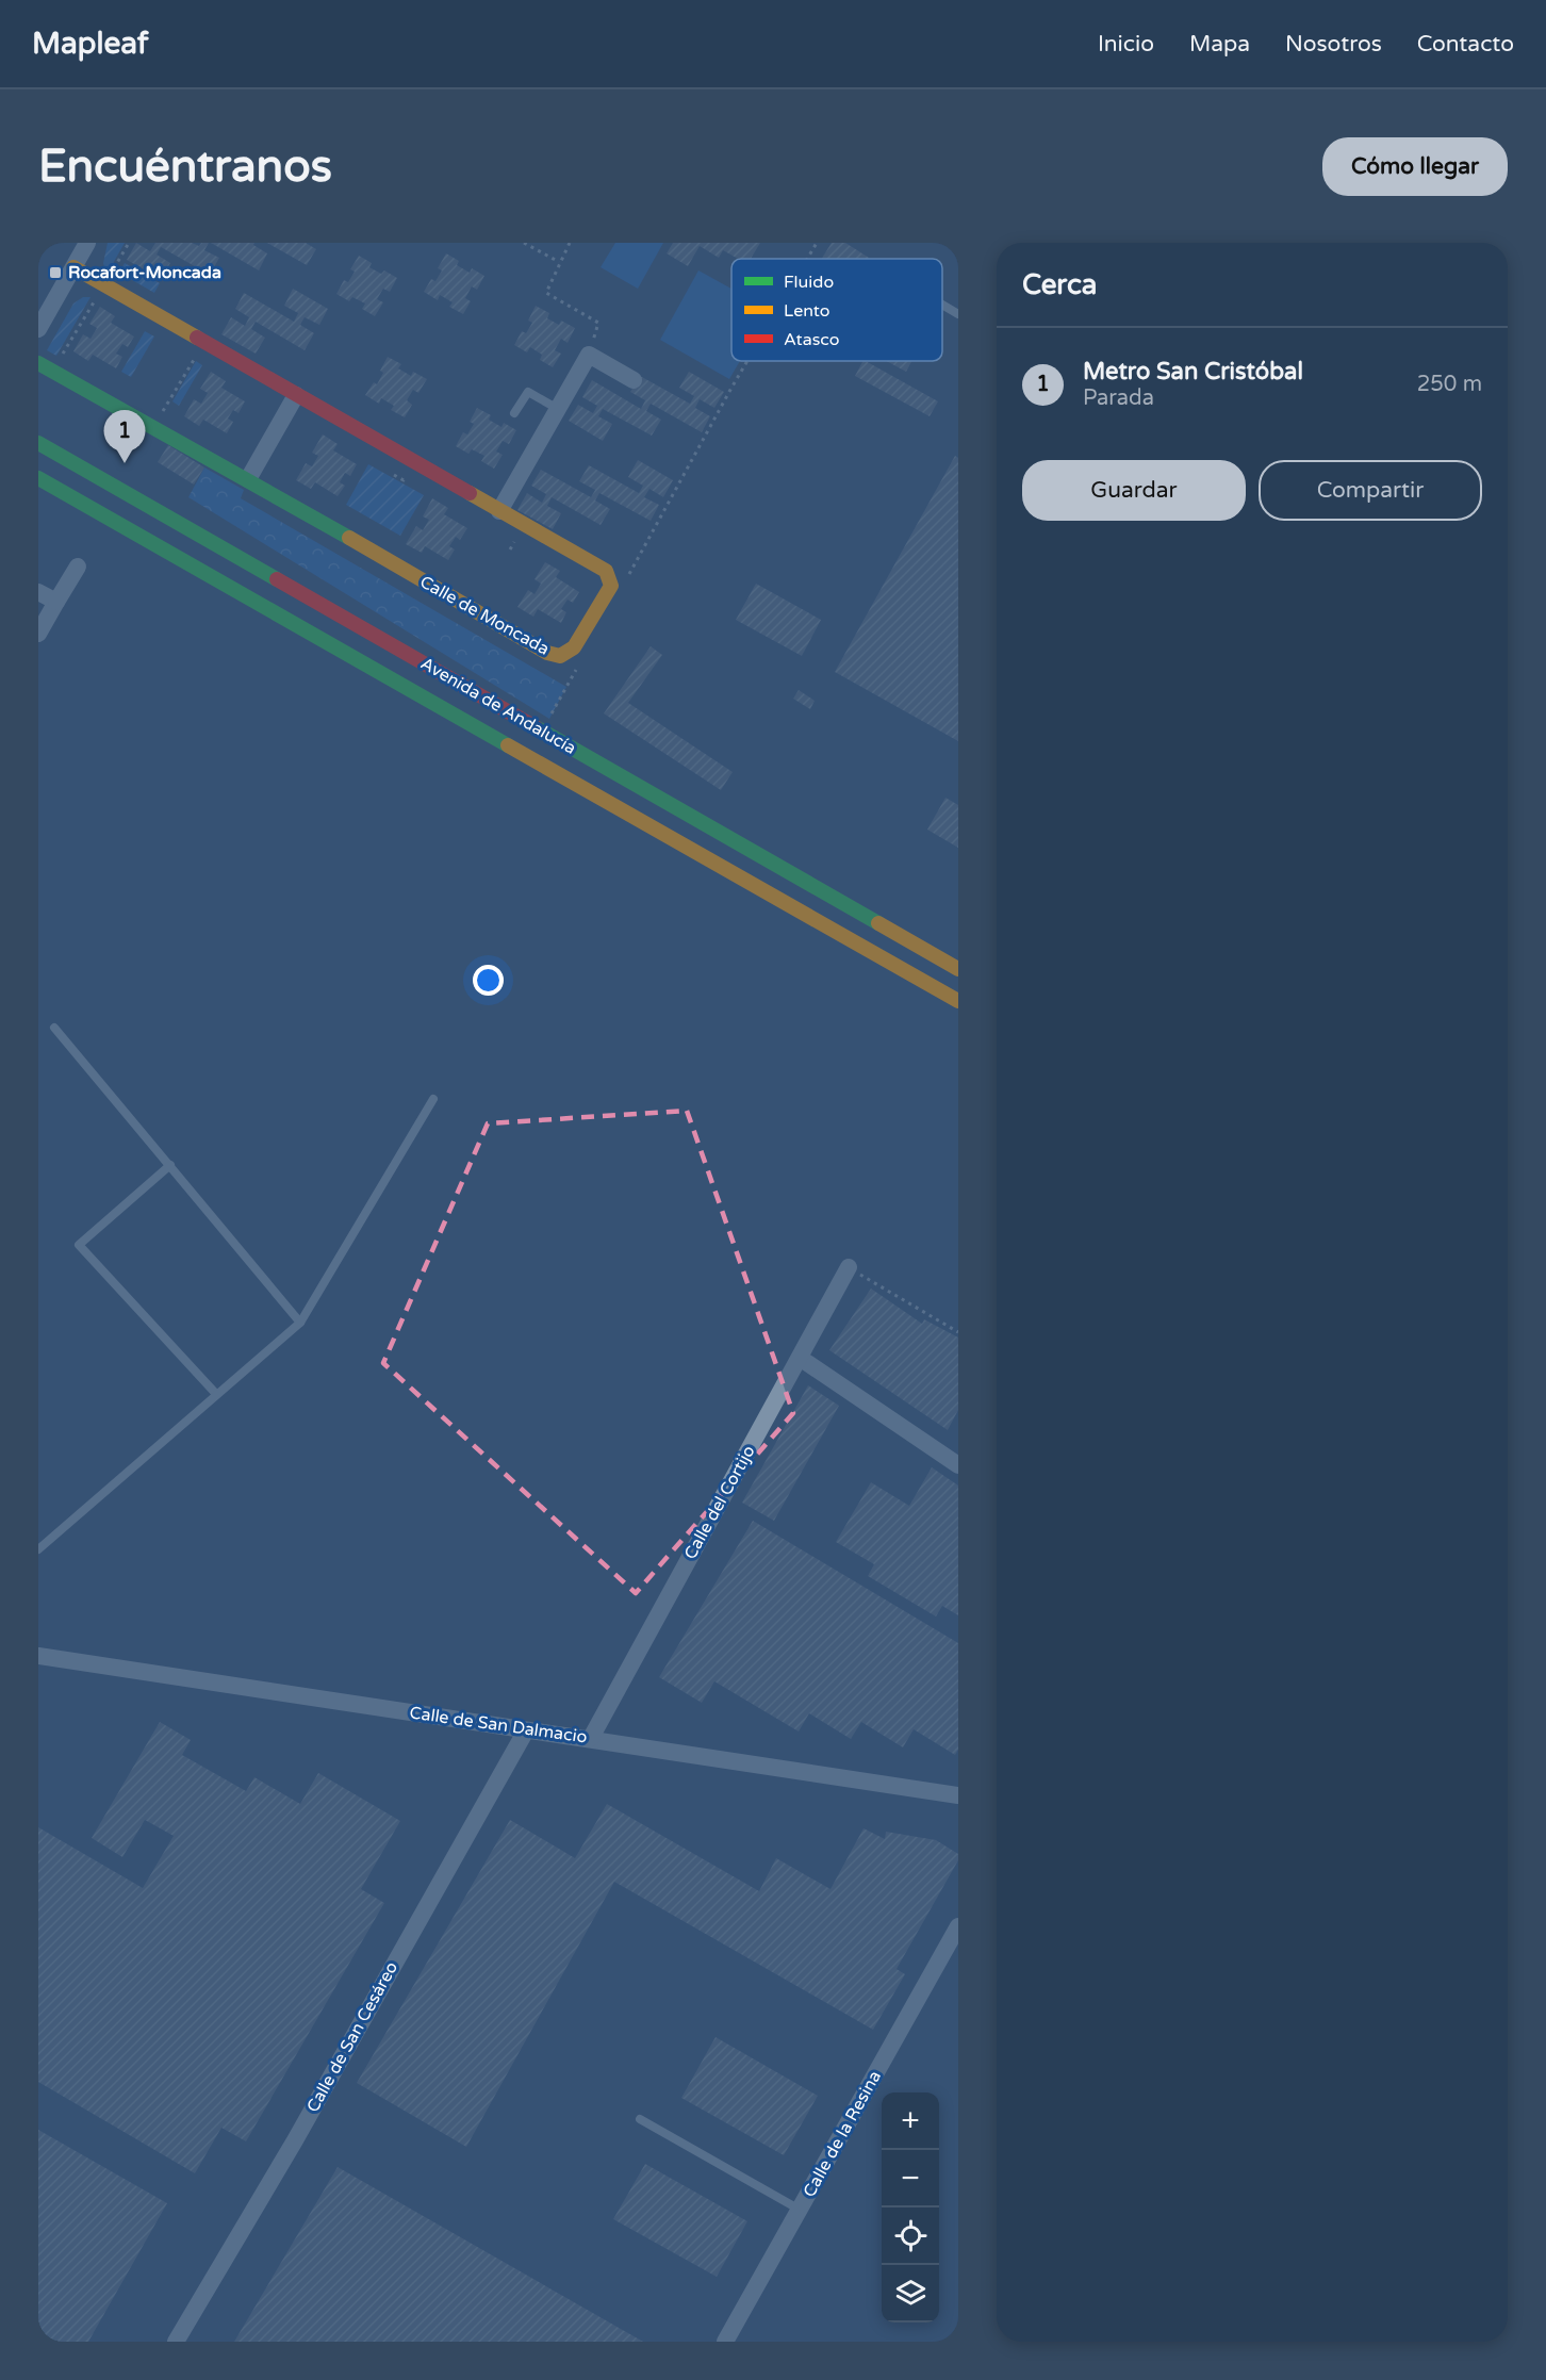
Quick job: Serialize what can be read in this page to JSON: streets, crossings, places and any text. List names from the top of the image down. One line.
{"streets":{"main road":["Calle de Moncada","Avenida de Andalucía"],"street":["Calle del Cortijo","Calle de San Dalmacio","Calle de San Cesáreo","Calle de la Resina"]},"crossings":[["Calle del Cortijo","Calle de San Dalmacio"],["Calle de San Dalmacio","Calle de San Cesáreo"]],"places":{"transit":["Rocafort-Moncada"]},"legend":["Fluido","Lento","Atasco"],"page":{"header":"Mapleaf","nav":["Inicio","Mapa","Nosotros","Contacto"],"buttons":["Cómo llegar",["Guardar","Compartir"]],"title":"Encuéntranos","heading":"Cerca","list":[{"mark":"1","name":"Metro San Cristóbal","note":"Parada","value":"250 m"}],"pins":"1","map_buttons":["+","−"]}}
